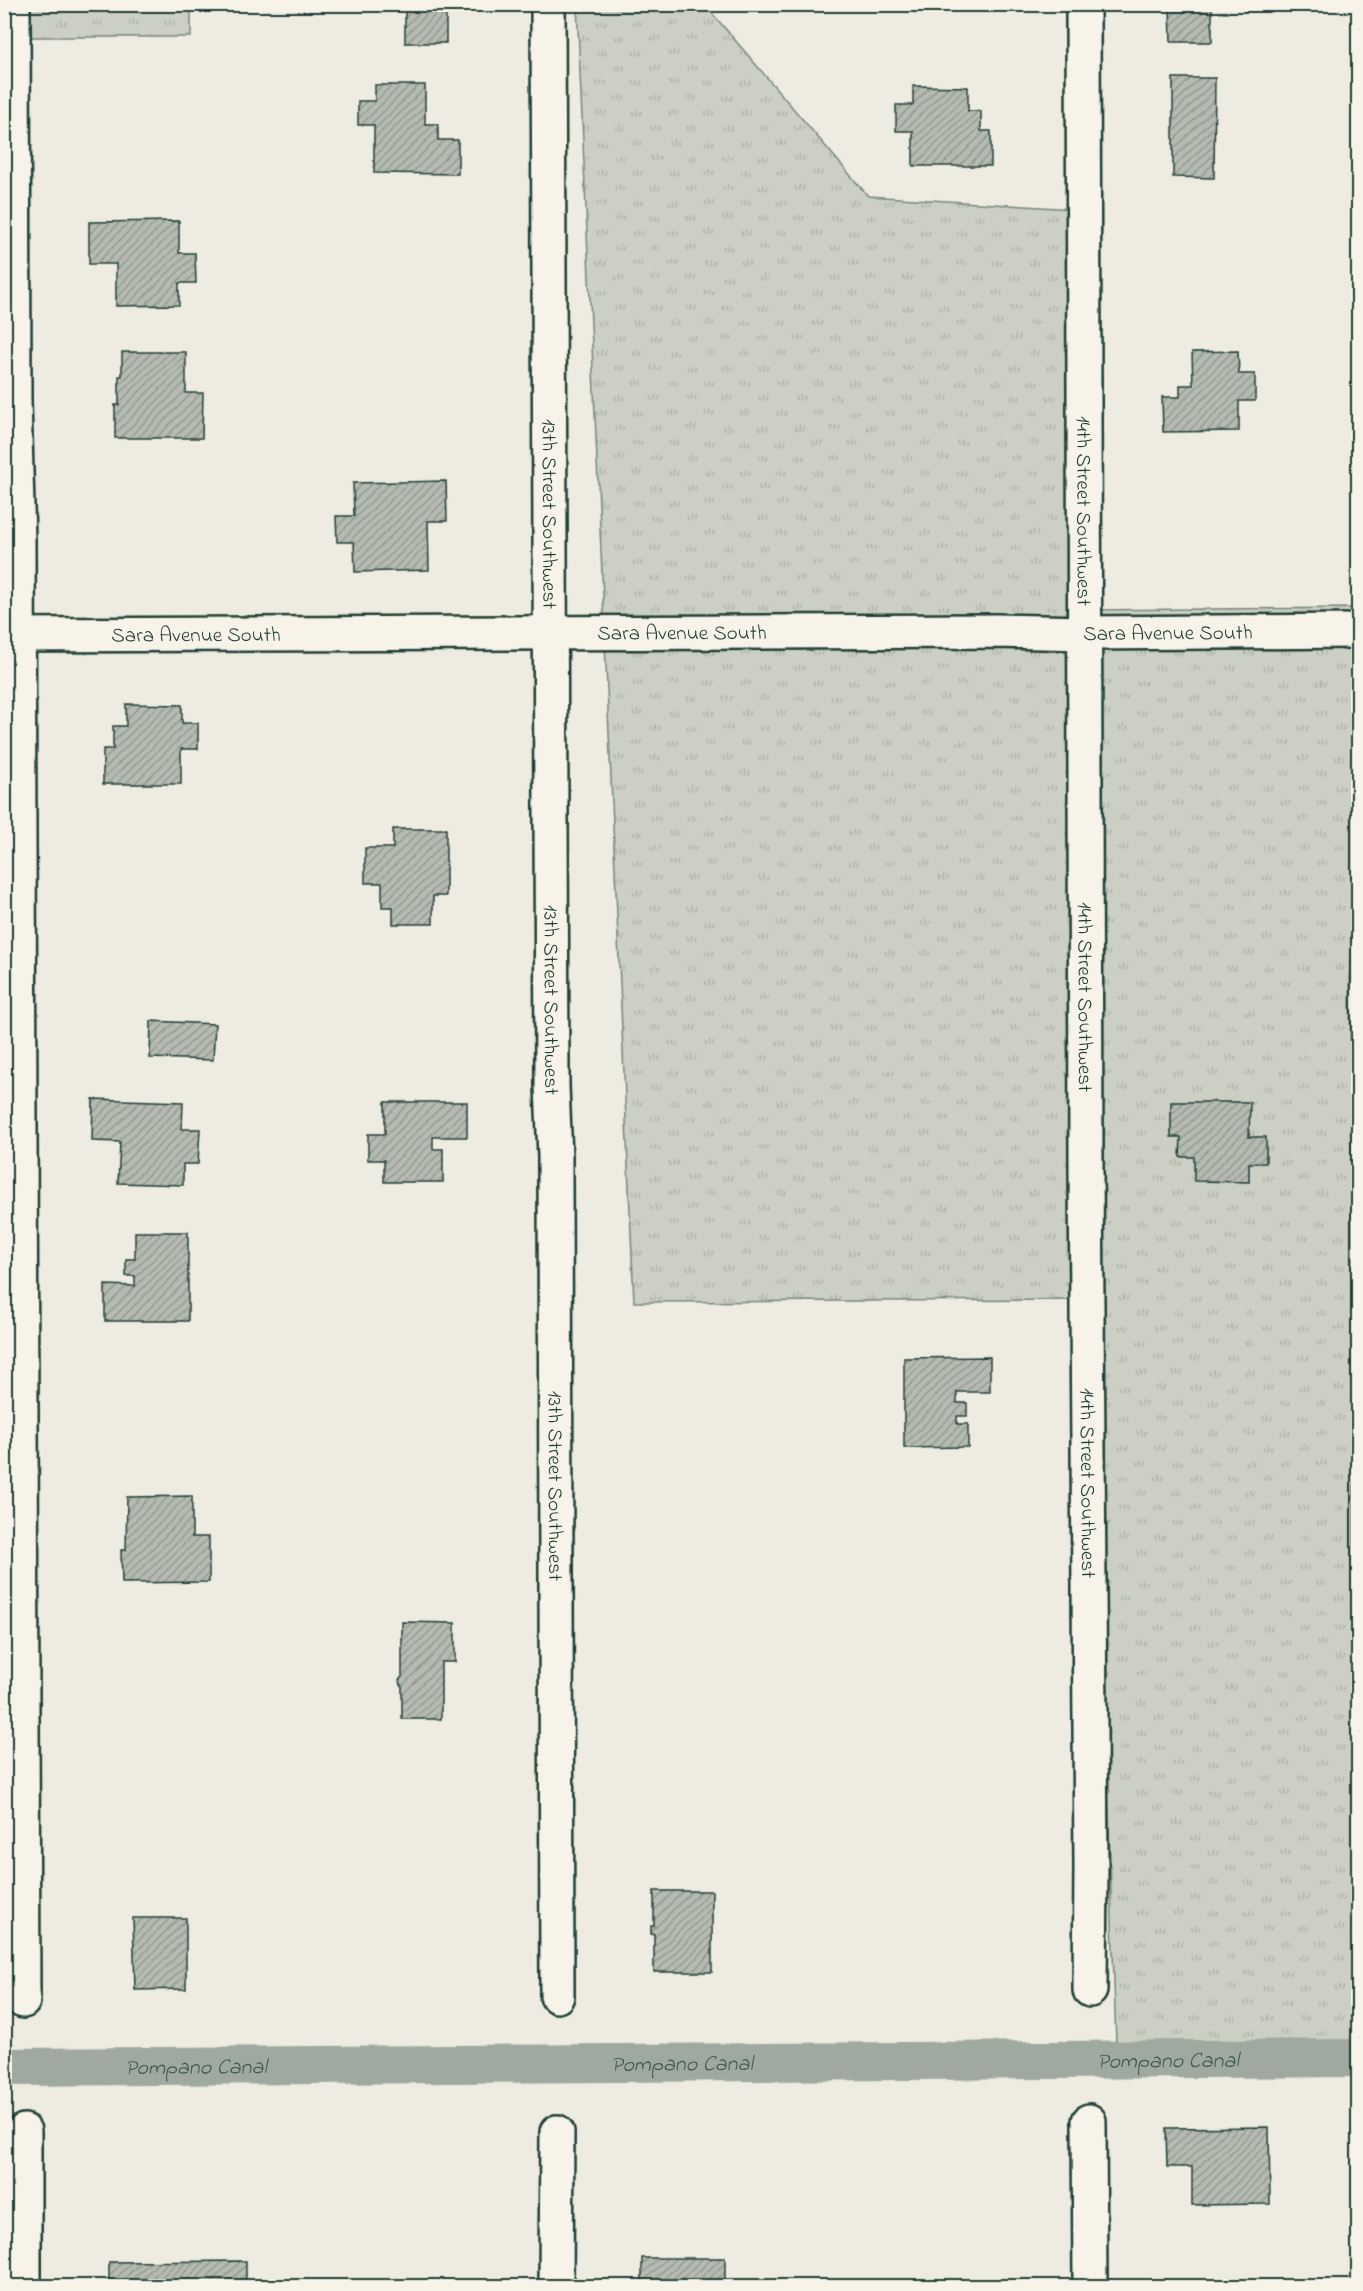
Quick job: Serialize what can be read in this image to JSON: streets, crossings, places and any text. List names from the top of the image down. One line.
{"streets":{"street":["14th Street Southwest","13th Street Southwest","Sara Avenue South"]},"crossings":[["14th Street Southwest","Sara Avenue South"],["13th Street Southwest","Sara Avenue South"]],"water":["Pompano Canal"]}
